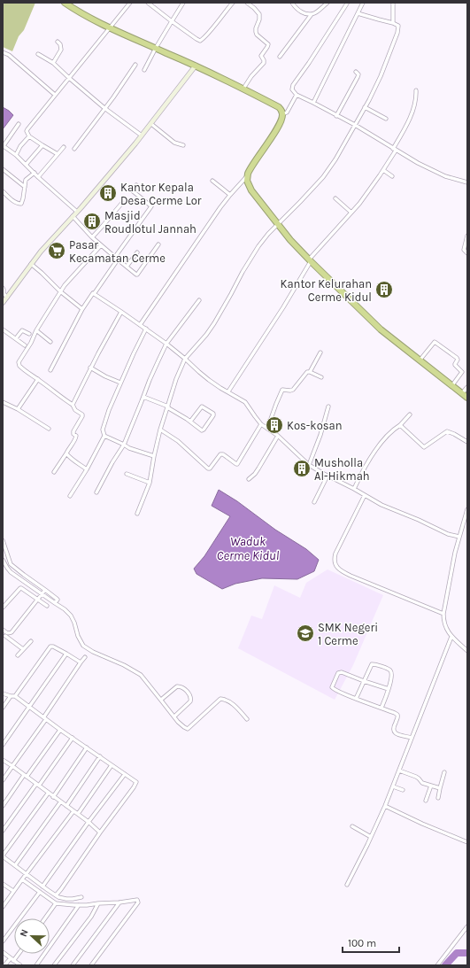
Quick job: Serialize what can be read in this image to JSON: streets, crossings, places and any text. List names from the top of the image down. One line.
{"water":["Waduk Cerme Kidul"],"places":{"building":["Kantor Kepala Desa Cerme Lor","Masjid Roudlotul Jannah","Kantor Kelurahan Cerme Kidul","Kos-kosan","Musholla Al-Hikmah"],"supermarket":["Pasar Kecamatan Cerme"],"school or university":["SMK Negeri 1 Cerme"]},"scale_bar":"100 m","north":"left"}
